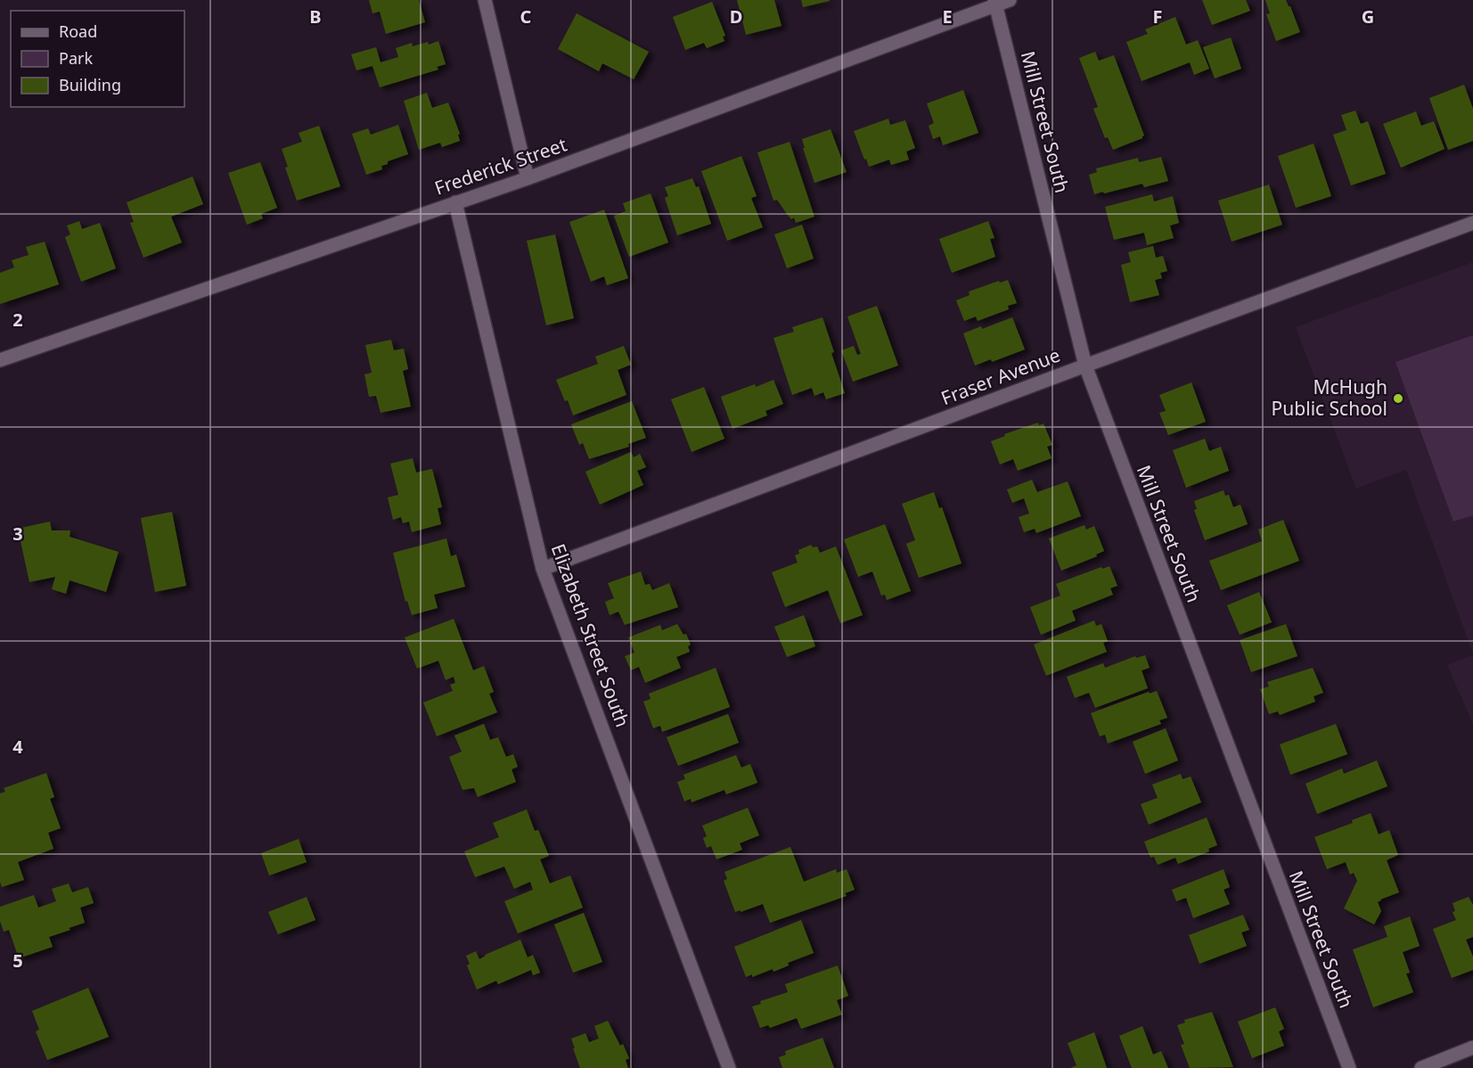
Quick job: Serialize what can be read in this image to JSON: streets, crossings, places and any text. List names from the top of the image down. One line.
{"streets":{"street":["Mill Street South","Frederick Street","Fraser Avenue","Elizabeth Street South"]},"crossings":[["Mill Street South","Frederick Street"],["Mill Street South","Fraser Avenue"],["Frederick Street","Elizabeth Street South"],["Fraser Avenue","Elizabeth Street South"]],"places":["McHugh Public School"],"legend":["Road","Park","Building"],"grid":{"columns":["B","C","D","E","F","G"],"rows":["2","3","4","5"]}}
